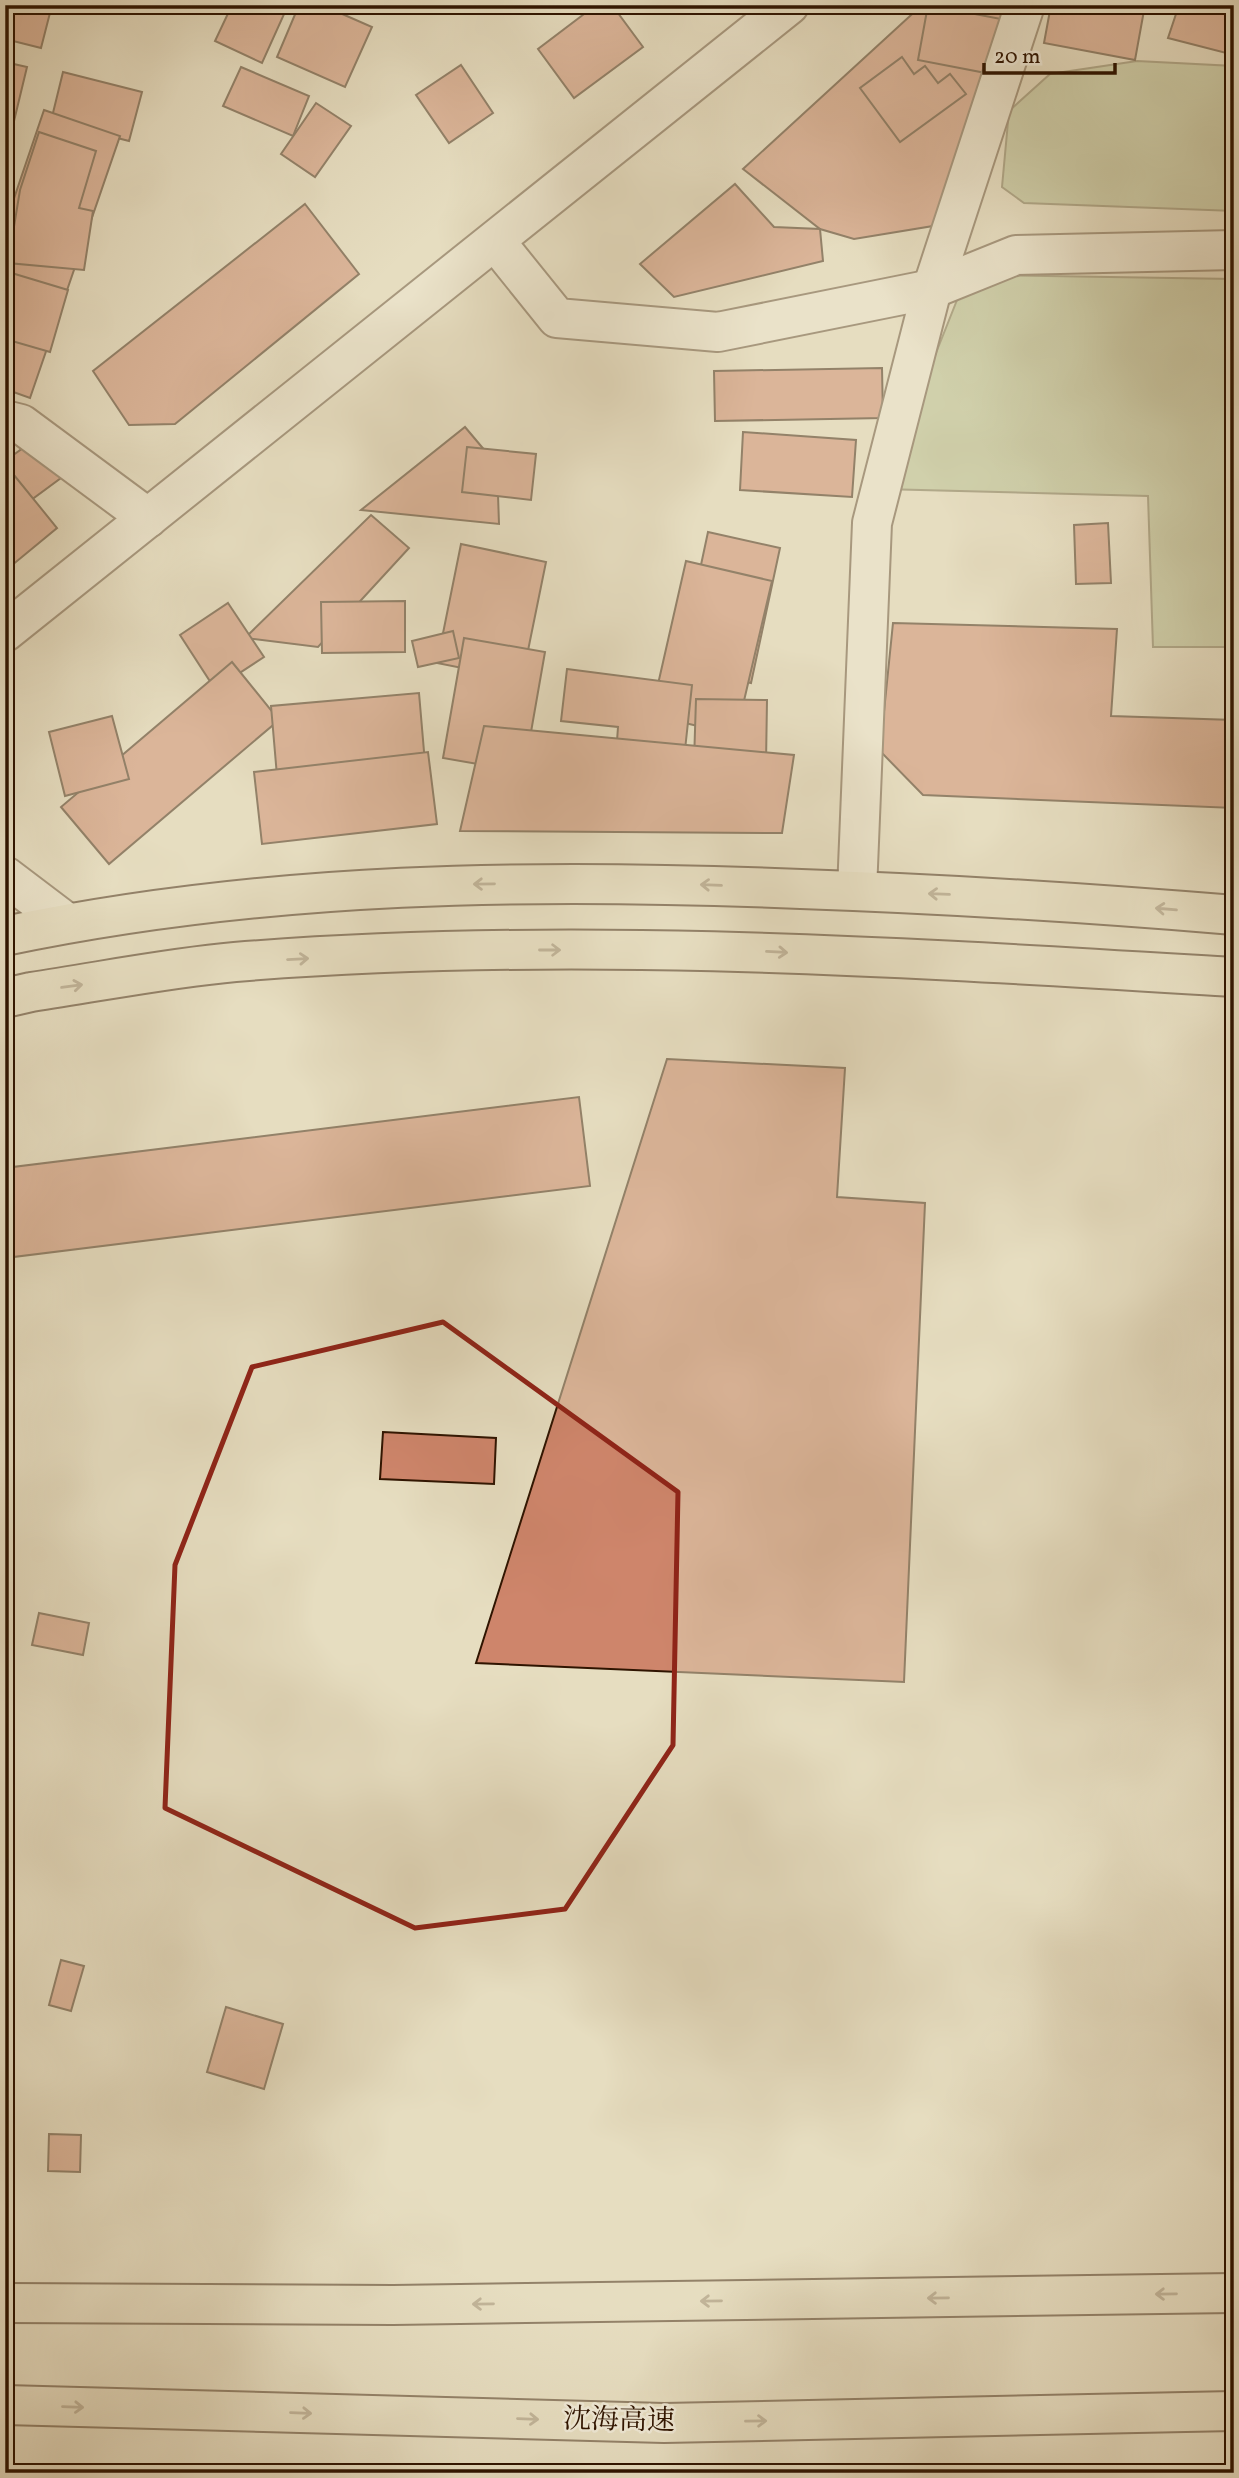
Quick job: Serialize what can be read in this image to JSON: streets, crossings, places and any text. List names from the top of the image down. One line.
{"streets":{"main road":["沈海高速"]},"scale_bar":"20 m"}
